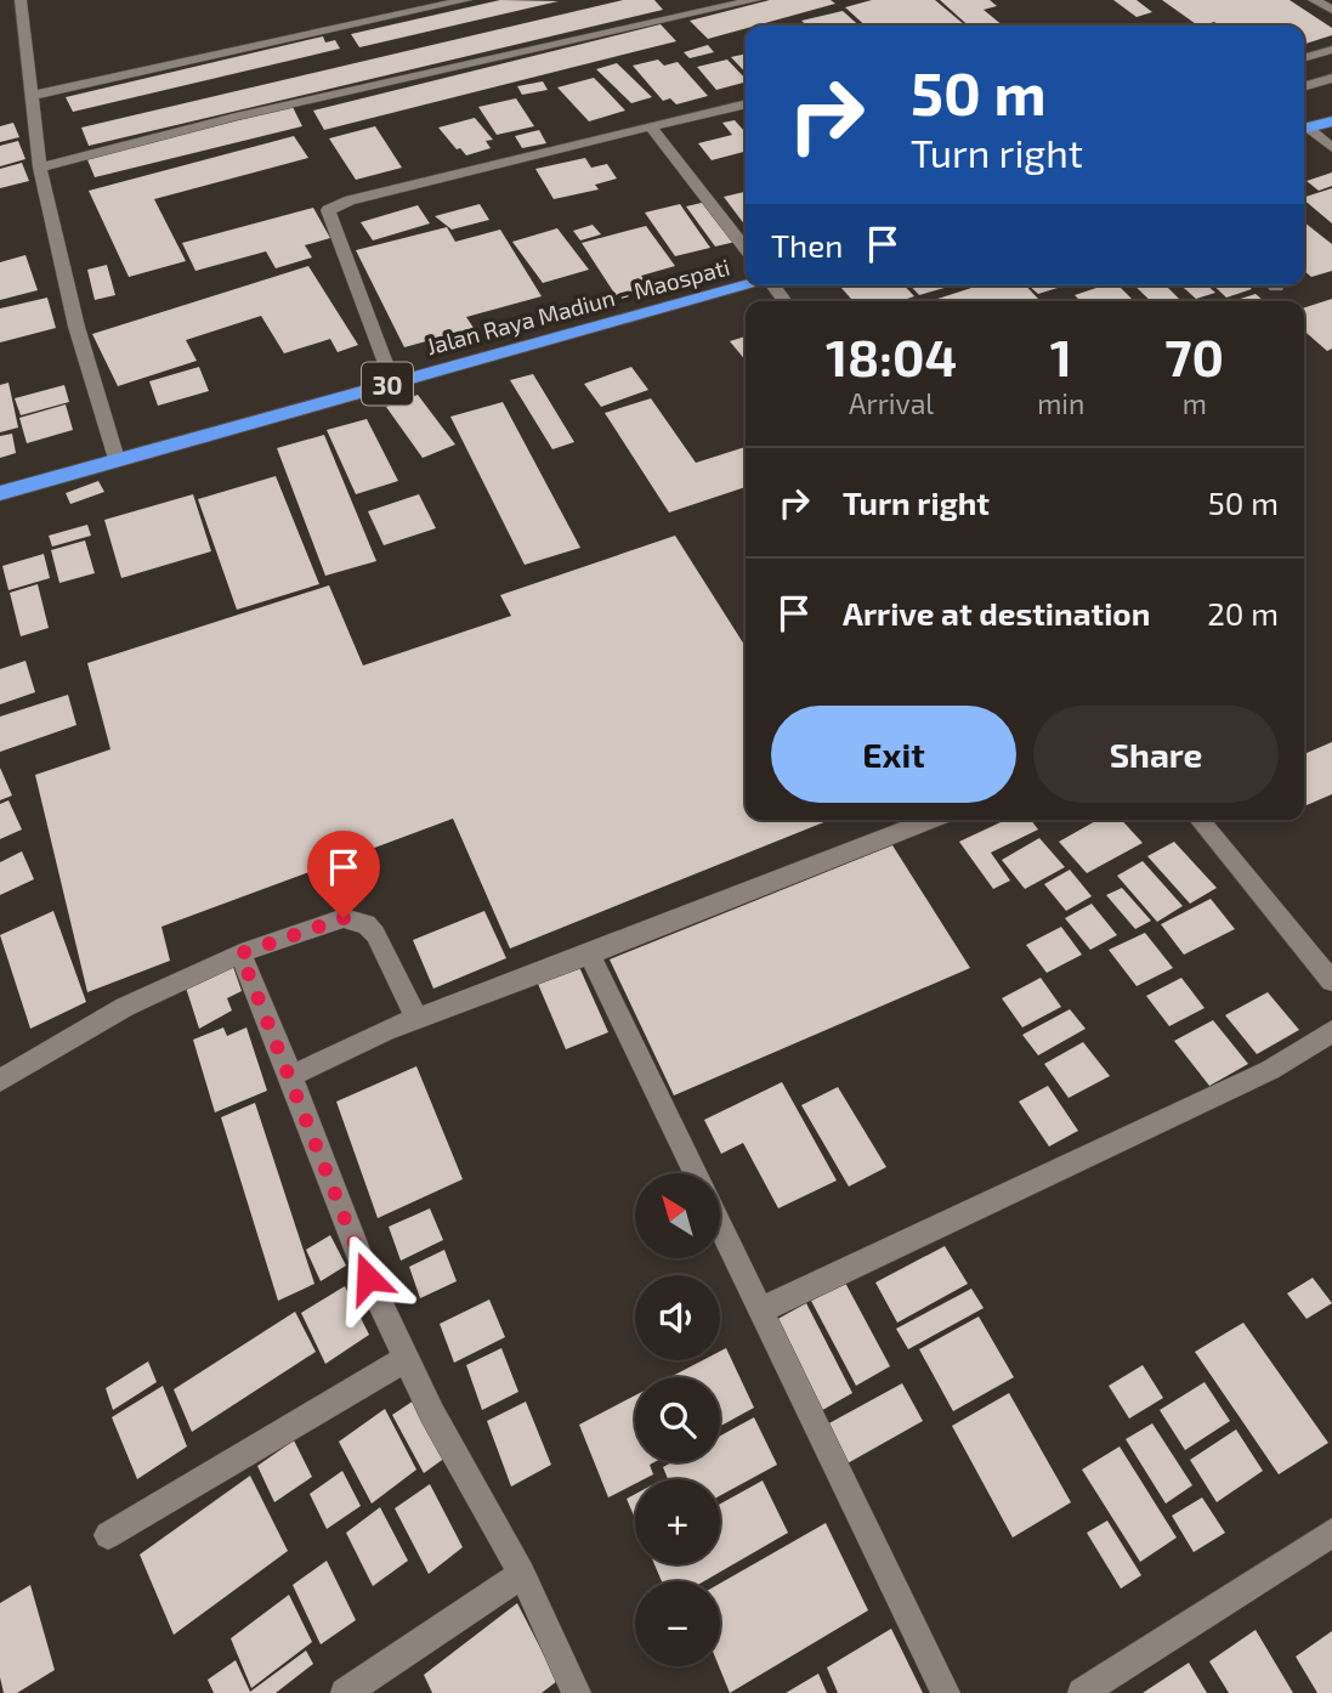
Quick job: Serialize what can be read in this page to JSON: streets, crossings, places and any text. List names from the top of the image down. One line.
{"streets":{"highway":["Jalan Raya Madiun - Maospati","30"]},"north":"top left","page":{"turn":["50 m","Turn right"],"then":"Then","eta":["18:04","Arrival","1","min","70","m"],"list":[{"name":"Turn right","value":"50 m"},{"name":"Arrive at destination","value":"20 m"}],"buttons":["Exit","Share"],"map_buttons":["+","−"]}}
